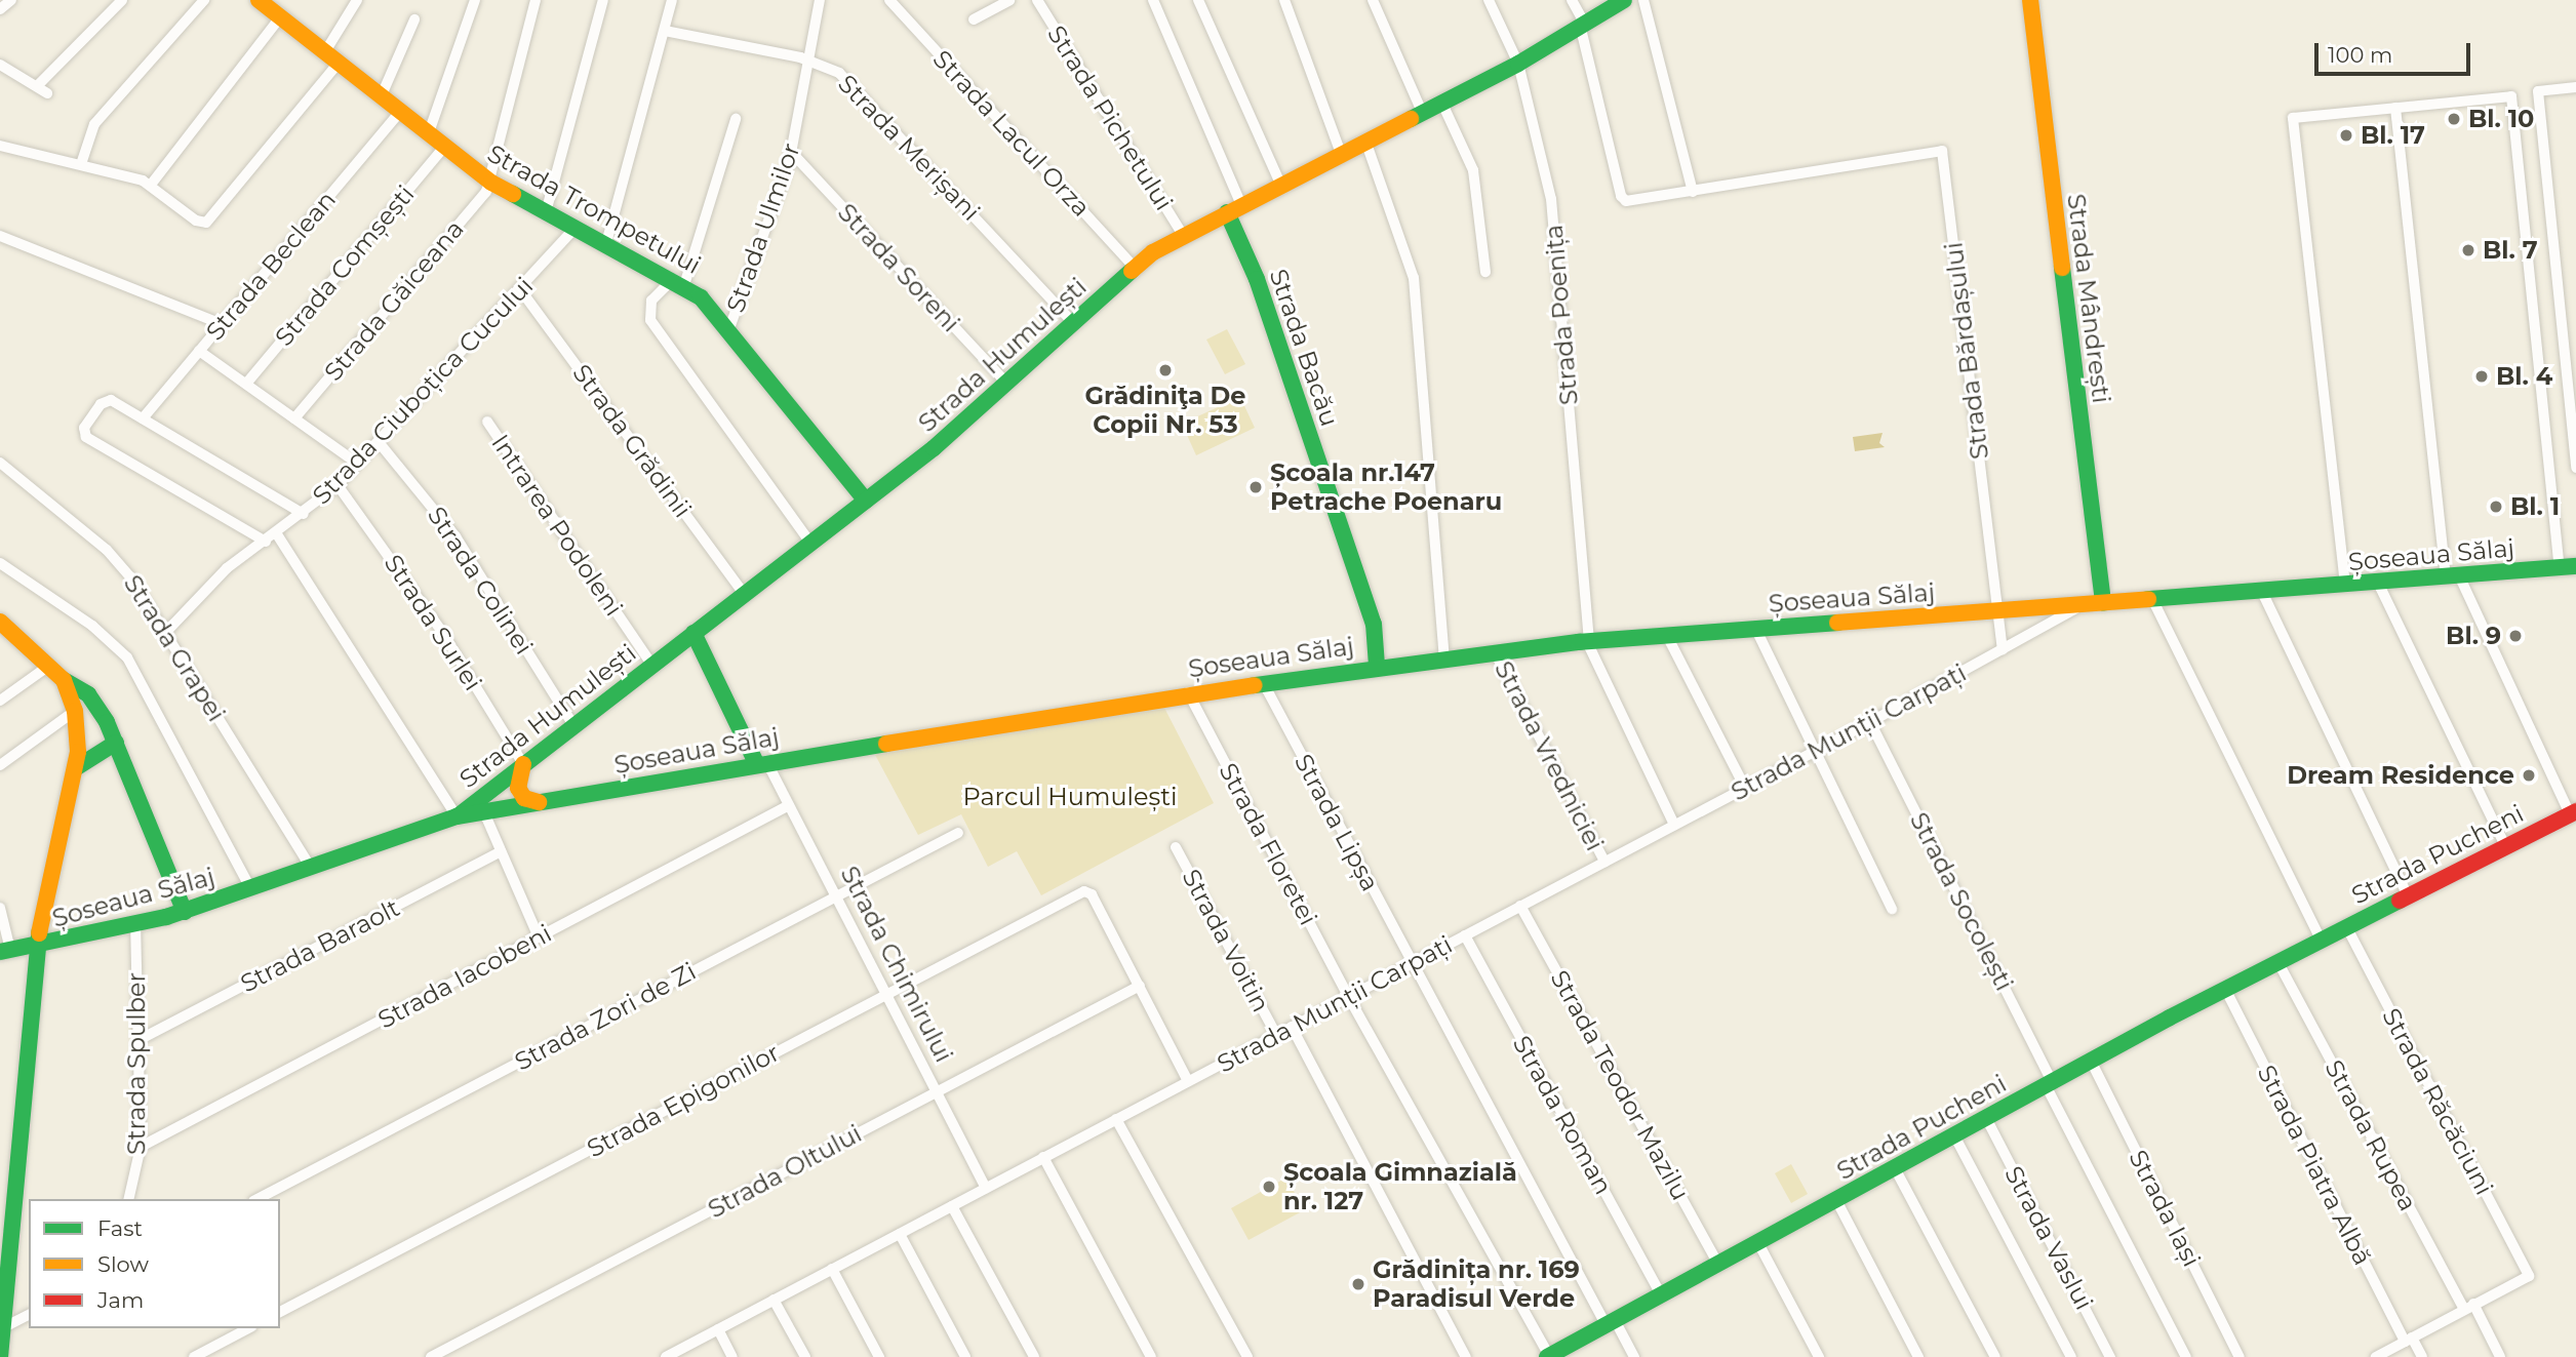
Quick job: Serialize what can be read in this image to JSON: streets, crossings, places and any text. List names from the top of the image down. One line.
{"streets":{"street":["Strada Pichetului","Strada Lacul Orza","Strada Merișani","Strada Trompetului","Strada Ulmilor","Strada Beclean","Strada Comșești","Strada Soreni","Strada Mândrești","Strada Găiceana","Strada Poenița","Strada Bacău","Strada Bărdașului","Strada Humulești","Strada Ciuboțica Cucului","Strada Grădinii","Intrarea Podoleni","Șoseaua Sălaj","Strada Colinei","Strada Surlei","Strada Grapei","Strada Munții Carpați","Strada Vredniciei","Strada Lipșa","Strada Floretei","Strada Pucheni","Strada Socolești","Strada Voitin","Strada Baraolt","Strada Chimirului","Strada Iacobeni","Strada Zori de Zi","Strada Spulber","Strada Teodor Mazilu","Strada Epigonilor","Strada Răcăciuni","Strada Roman","Strada Rupea","Strada Piatra Albă","Strada Oltului","Strada Iași","Strada Vaslui"]},"crossings":[["Strada Pichetului","Strada Humulești"],["Strada Lacul Orza","Strada Humulești"],["Strada Merișani","Strada Ulmilor"],["Strada Merișani","Strada Humulești"],["Strada Trompetului","Strada Ulmilor"],["Strada Trompetului","Strada Beclean"],["Strada Trompetului","Strada Comșești"],["Strada Trompetului","Strada Găiceana"],["Strada Trompetului","Strada Humulești"],["Strada Trompetului","Strada Ciuboțica Cucului"],["Strada Ulmilor","Strada Soreni"],["Strada Soreni","Strada Humulești"],["Strada Mândrești","Șoseaua Sălaj"],["Strada Poenița","Strada Humulești"],["Strada Poenița","Șoseaua Sălaj"],["Strada Bacău","Strada Humulești"],["Strada Bacău","Șoseaua Sălaj"],["Strada Bărdașului","Șoseaua Sălaj"],["Strada Humulești","Strada Grădinii"],["Strada Humulești","Intrarea Podoleni"],["Strada Humulești","Șoseaua Sălaj"],["Strada Humulești","Strada Colinei"],["Strada Humulești","Strada Surlei"],["Strada Humulești","Strada Chimirului"],["Strada Ciuboțica Cucului","Strada Grădinii"],["Strada Ciuboțica Cucului","Strada Colinei"],["Strada Ciuboțica Cucului","Strada Surlei"],["Strada Ciuboțica Cucului","Strada Grapei"],["Șoseaua Sălaj","Strada Grapei"],["Șoseaua Sălaj","Strada Munții Carpați"],["Șoseaua Sălaj","Strada Vredniciei"],["Șoseaua Sălaj","Strada Lipșa"],["Șoseaua Sălaj","Strada Floretei"],["Șoseaua Sălaj","Strada Chimirului"],["Șoseaua Sălaj","Strada Spulber"],["Strada Munții Carpați","Strada Vredniciei"],["Strada Munții Carpați","Strada Lipșa"],["Strada Munții Carpați","Strada Floretei"],["Strada Munții Carpați","Strada Socolești"],["Strada Munții Carpați","Strada Voitin"],["Strada Munții Carpați","Strada Chimirului"],["Strada Munții Carpați","Strada Teodor Mazilu"],["Strada Munții Carpați","Strada Roman"],["Strada Lipșa","Strada Pucheni"],["Strada Floretei","Strada Pucheni"],["Strada Pucheni","Strada Socolești"],["Strada Pucheni","Strada Teodor Mazilu"],["Strada Pucheni","Strada Răcăciuni"],["Strada Pucheni","Strada Roman"],["Strada Pucheni","Strada Rupea"],["Strada Pucheni","Strada Piatra Albă"],["Strada Pucheni","Strada Iași"],["Strada Pucheni","Strada Vaslui"],["Strada Baraolt","Strada Spulber"],["Strada Chimirului","Strada Iacobeni"],["Strada Chimirului","Strada Zori de Zi"],["Strada Chimirului","Strada Epigonilor"],["Strada Chimirului","Strada Oltului"],["Strada Iacobeni","Strada Spulber"],["Strada Epigonilor","Strada Oltului"],["Strada Răcăciuni","Strada Rupea"]],"parks":["Parcul Humulești"],"places":["Bl. 10","Bl. 17","Bl. 7","Grădiniţa De Copii Nr. 53","Bl. 4","Școala nr.147 Petrache Poenaru","Bl. 1","Bl. 9","Dream Residence","Școala Gimnazială nr. 127","Grădinița nr. 169 Paradisul Verde"],"legend":["Fast","Slow","Jam"],"scale_bar":"100 m"}
